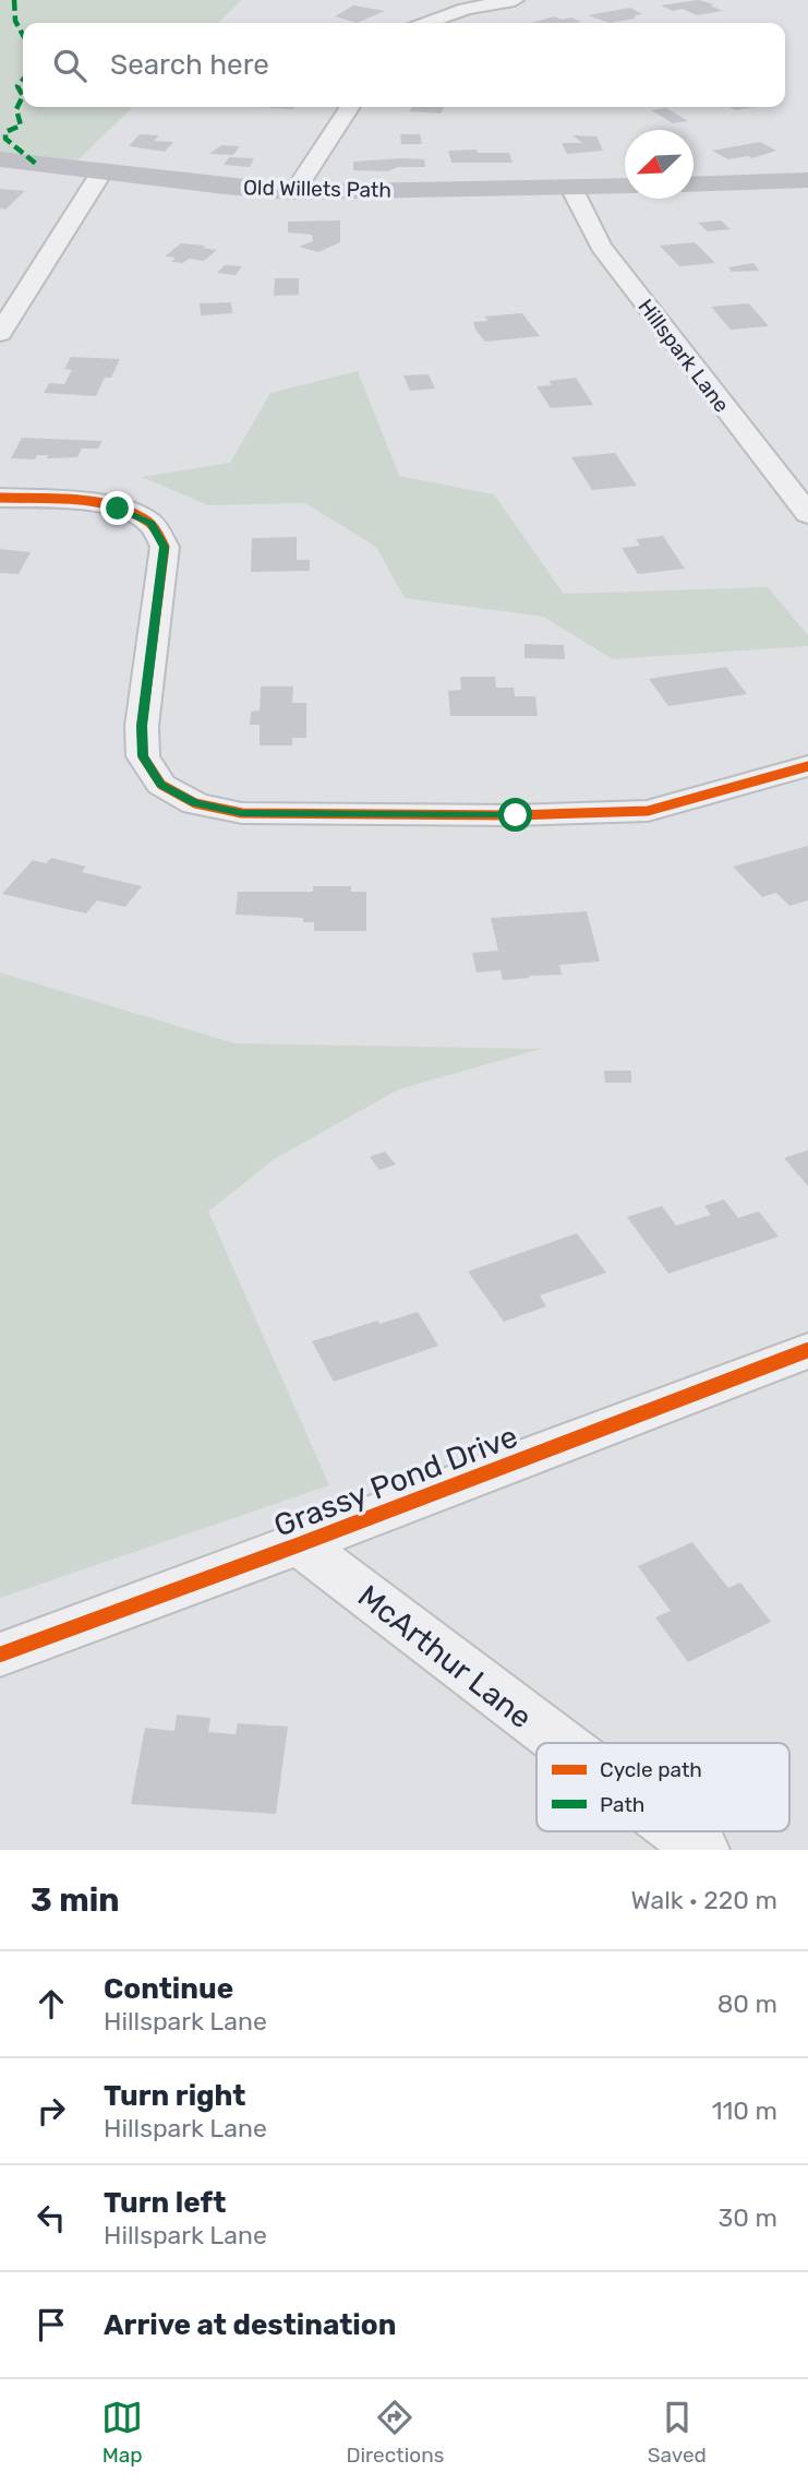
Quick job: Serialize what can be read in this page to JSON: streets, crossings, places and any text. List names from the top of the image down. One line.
{"streets":{"main road":["Old Willets Path"],"street":["Hillspark Lane","Grassy Pond Drive","McArthur Lane"]},"crossings":[["Old Willets Path","Hillspark Lane"],["Grassy Pond Drive","McArthur Lane"]],"legend":["Cycle path","Path"],"north":"bottom left","page":{"search":"Search here","heading":["3 min","Walk · 220 m"],"list":[["Continue","Hillspark Lane","80 m"],["Turn right","Hillspark Lane","110 m"],["Turn left","Hillspark Lane","30 m"],"Arrive at destination"],"nav":["Map","Directions","Saved"]}}
